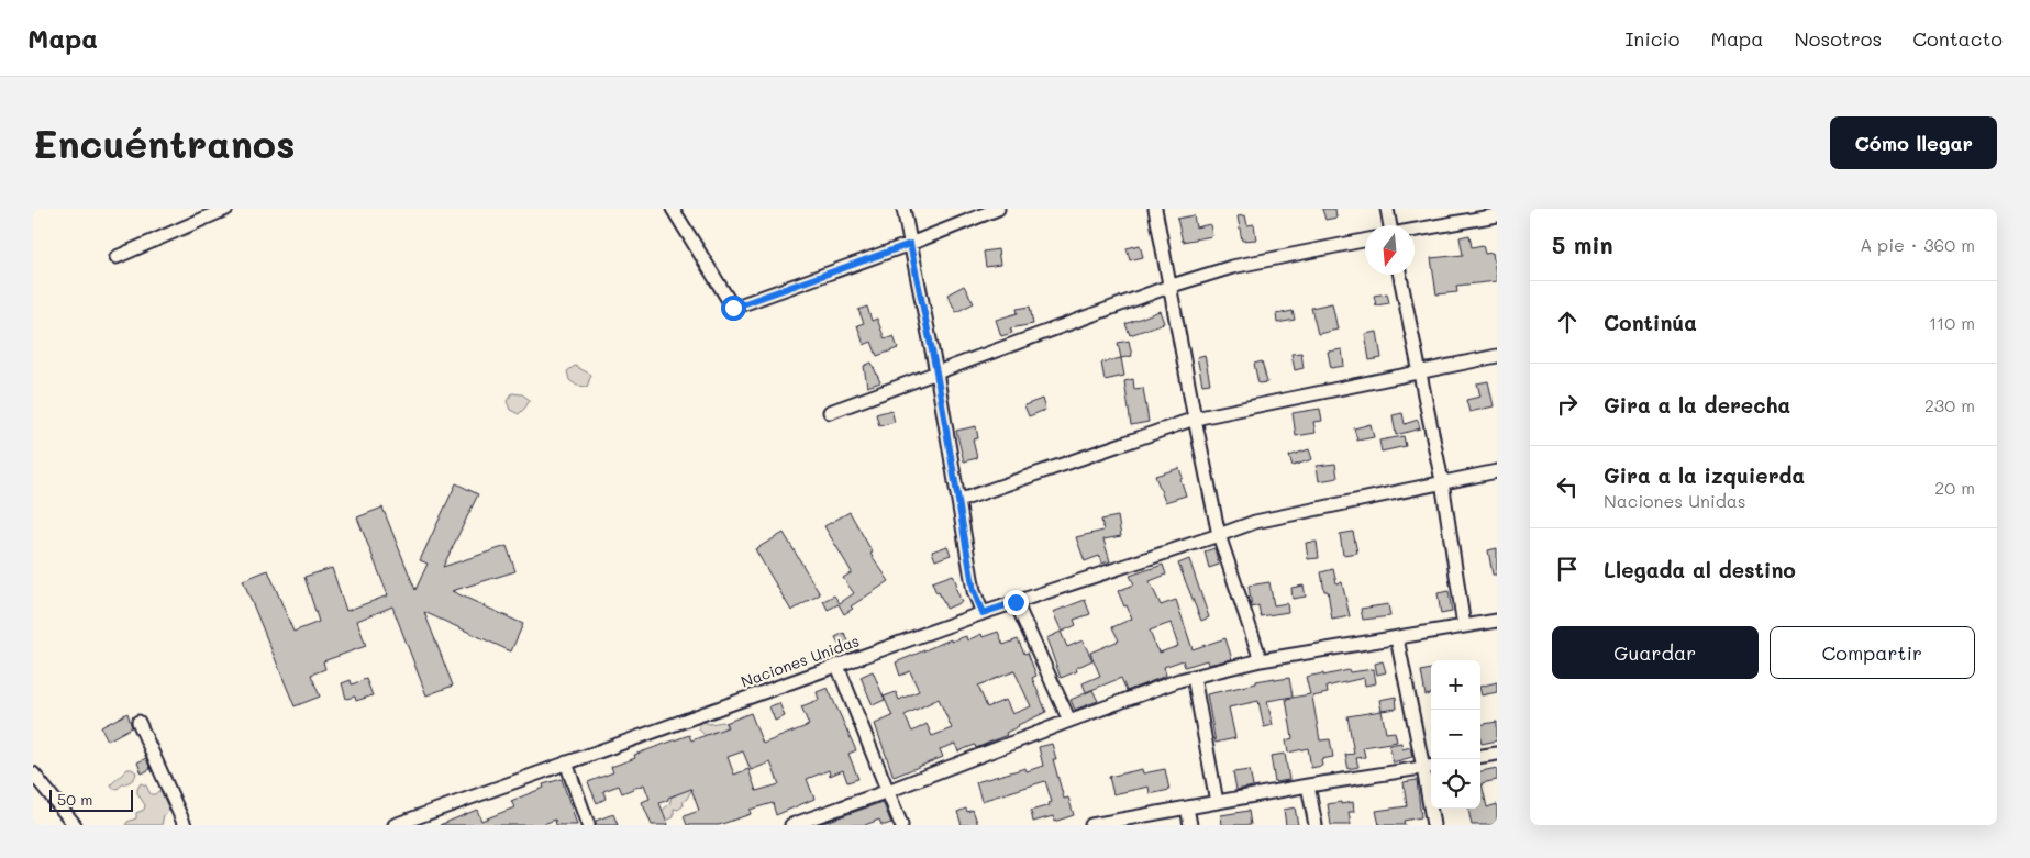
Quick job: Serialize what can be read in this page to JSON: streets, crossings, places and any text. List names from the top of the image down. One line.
{"streets":{"street":["Naciones Unidas"]},"scale_bar":"50 m","north":"bottom","page":{"header":"Mapa","nav":["Inicio","Mapa","Nosotros","Contacto"],"buttons":["Cómo llegar",["Guardar","Compartir"]],"title":"Encuéntranos","heading":["5 min","A pie · 360 m"],"list":[["Continúa","110 m"],["Gira a la derecha","230 m"],["Gira a la izquierda","Naciones Unidas","20 m"],"Llegada al destino"],"map_buttons":["+","−"],"scale":"50 m"}}
